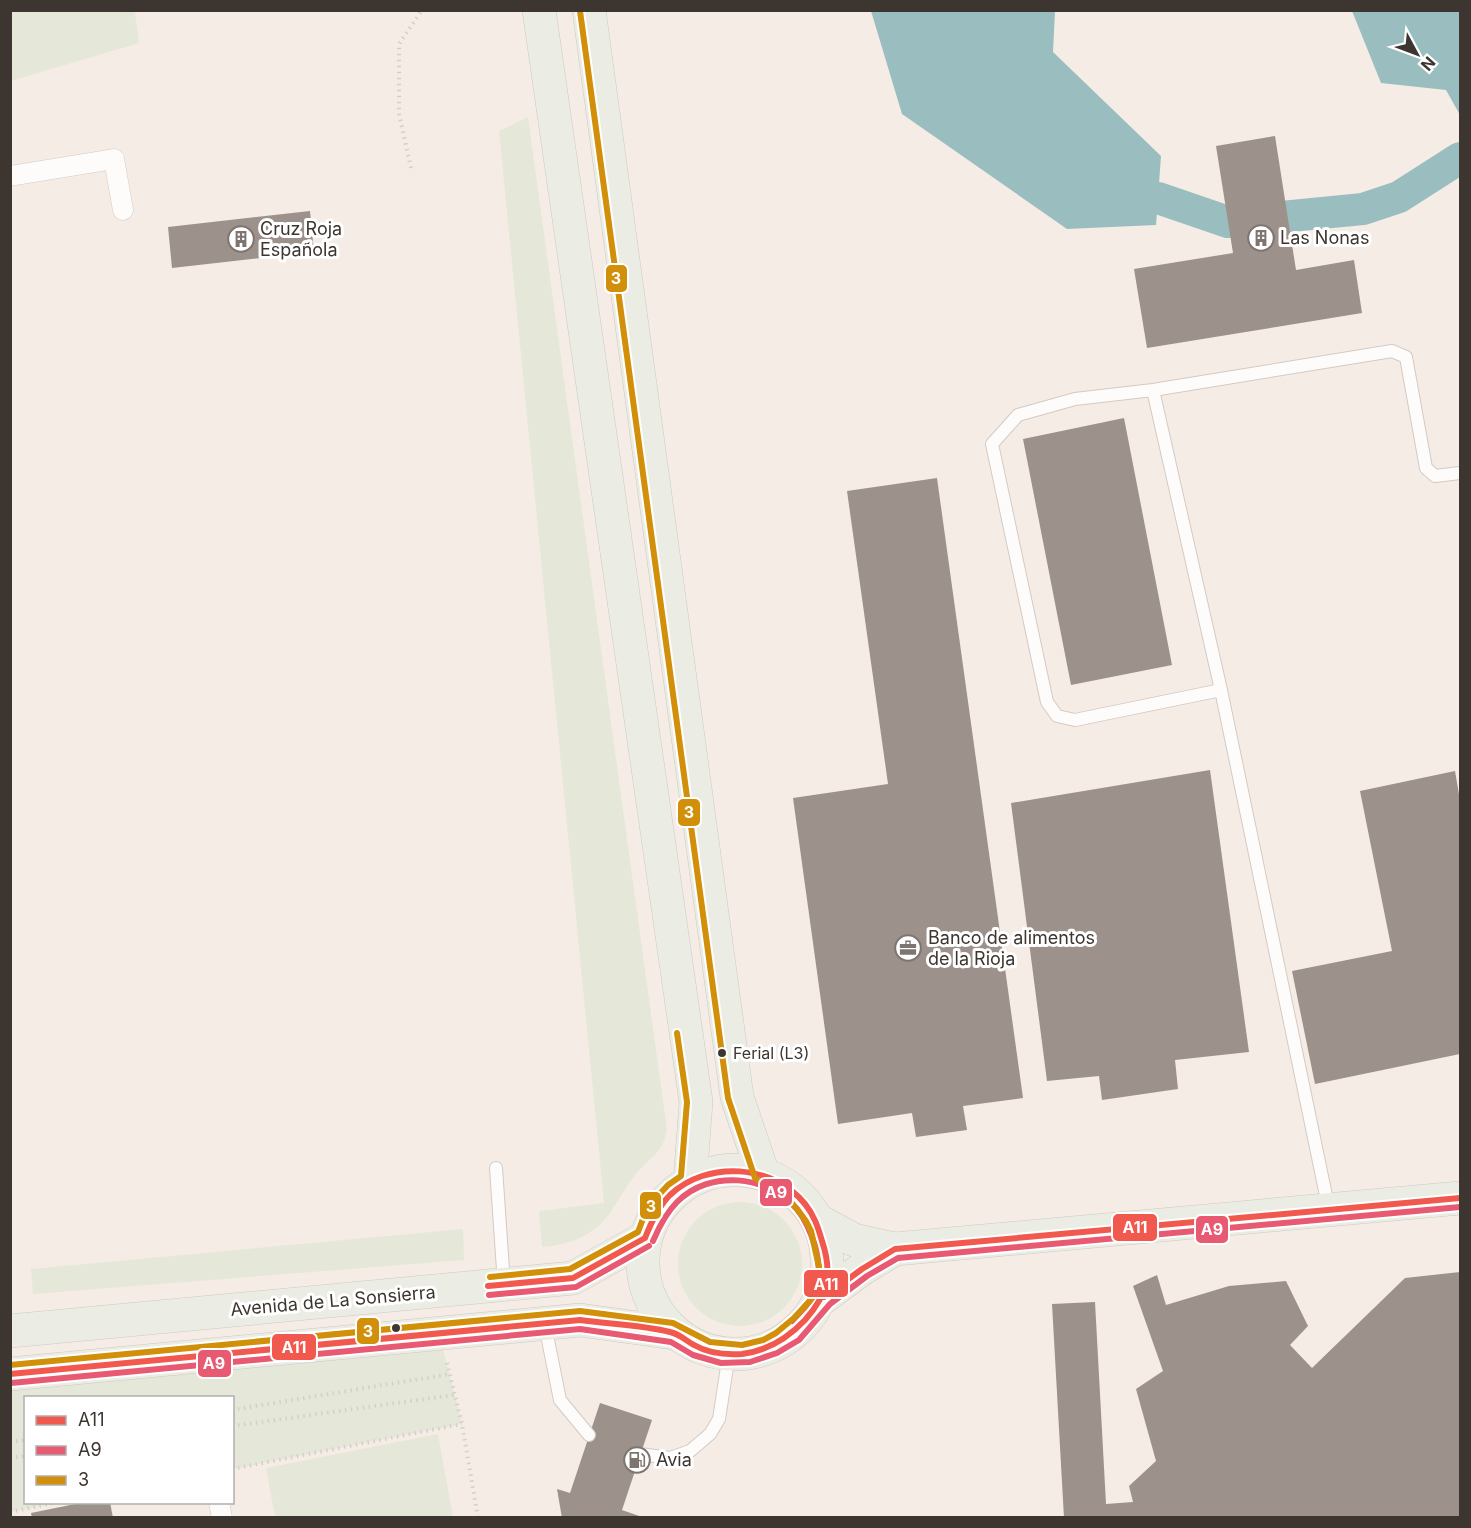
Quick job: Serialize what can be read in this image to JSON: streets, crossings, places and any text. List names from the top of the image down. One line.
{"streets":{"main road":["Avenida de La Sonsierra"]},"places":{"building":["Las Nonas","Cruz Roja Española"],"office":["Banco de alimentos de la Rioja"],"other":["Ferial (L3)"],"fuel station":["Avia"]},"lines":["transit line 3","transit line A11","transit line A9"],"legend":["A11","A9","3"],"north":"bottom right"}
